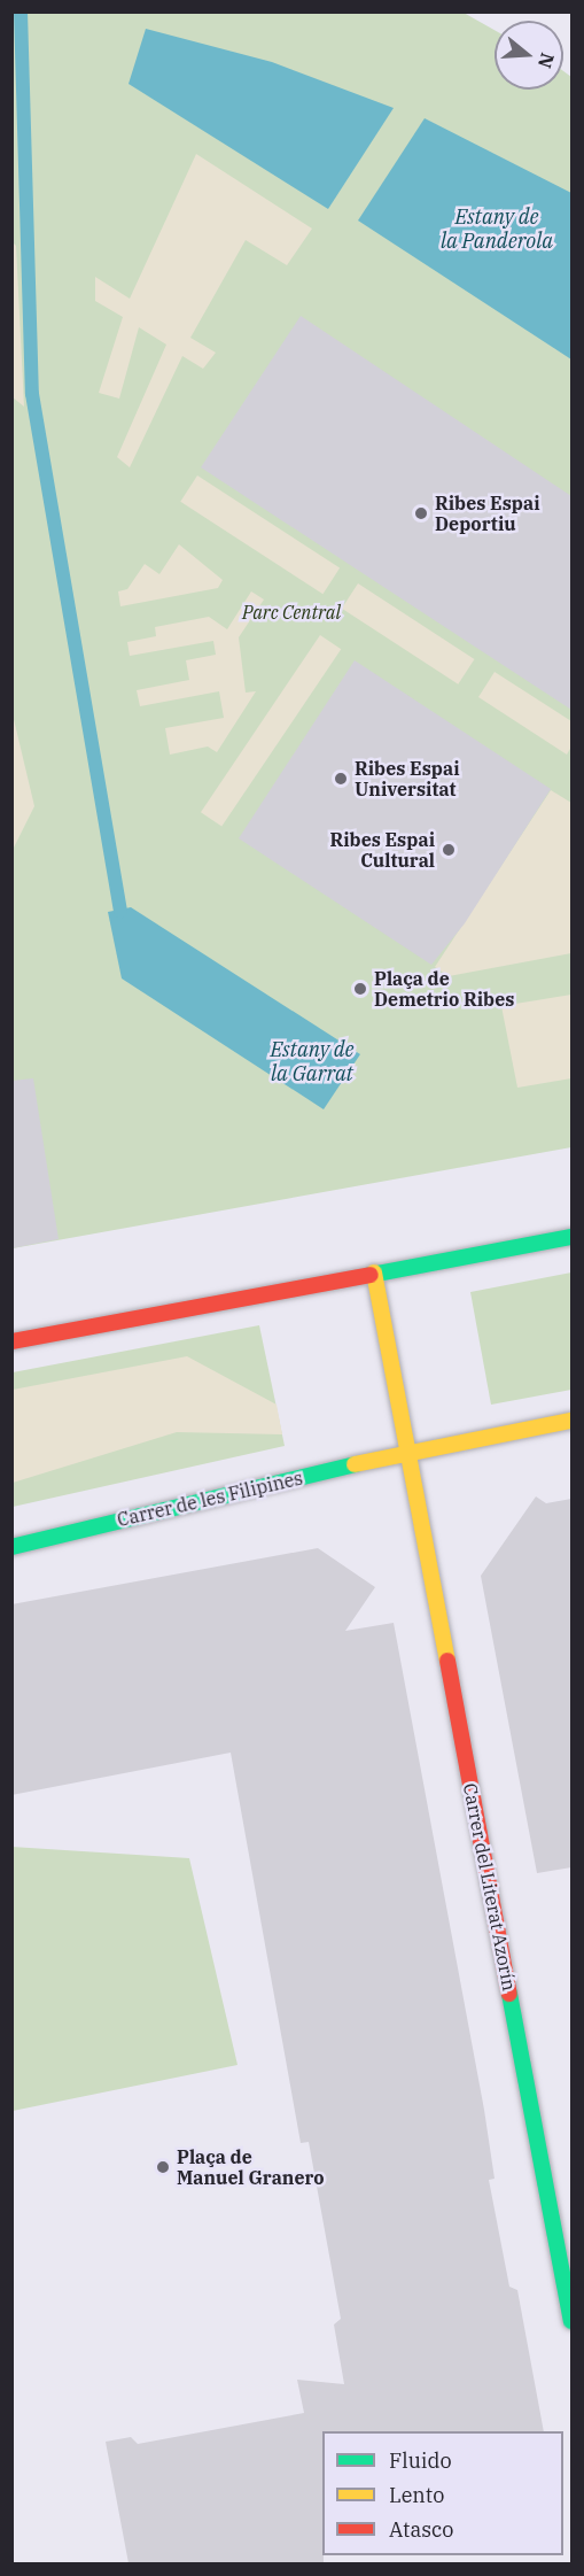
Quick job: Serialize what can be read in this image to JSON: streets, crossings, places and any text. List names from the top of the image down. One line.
{"streets":{"main road":["Carrer de les Filipines","Carrer del Literat Azorín"]},"crossings":[["Carrer de les Filipines","Carrer del Literat Azorín"]],"water":["Estany de la Panderola","Estany de la Garrat"],"parks":["Parc Central"],"places":["Ribes Espai Deportiu","Ribes Espai Universitat","Ribes Espai Cultural","Plaça de Demetrio Ribes","Plaça de Manuel Granero"],"legend":["Fluido","Lento","Atasco"],"north":"right"}
